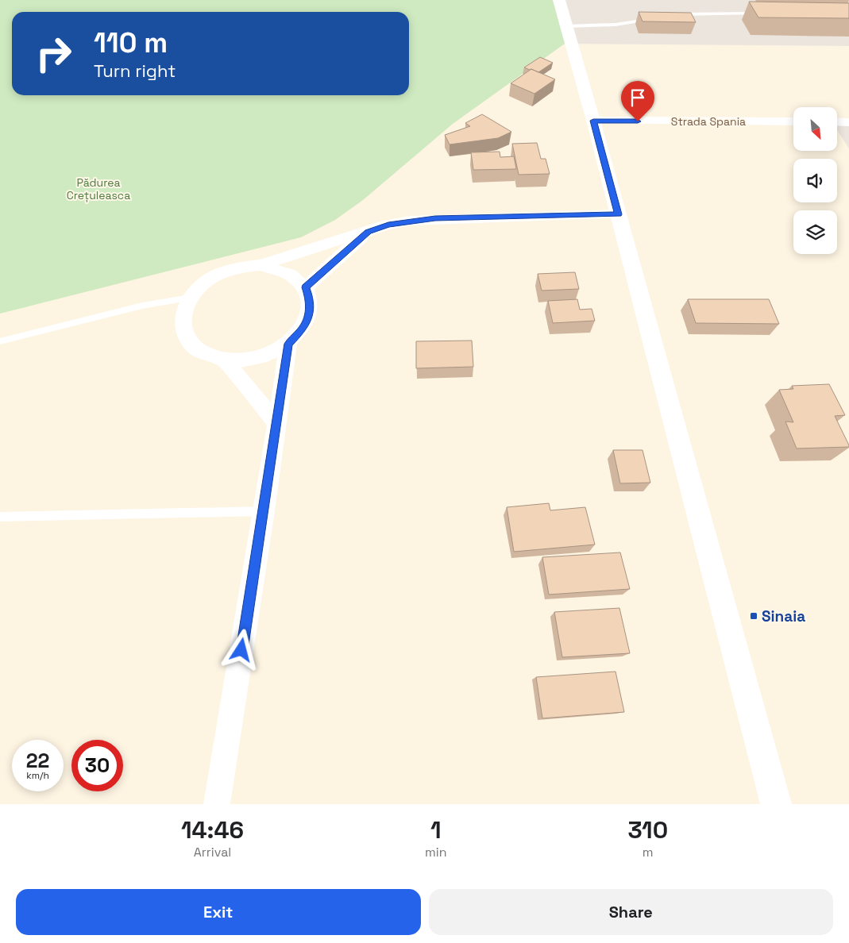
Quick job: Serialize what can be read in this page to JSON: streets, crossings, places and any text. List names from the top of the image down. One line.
{"streets":{"street":["Strada Spania"]},"parks":["Pădurea Crețuleasca"],"places":{"transit":["Sinaia"]},"north":"bottom right","page":{"turn":["110 m","Turn right"],"speed":"22 km/h","limit":"30","eta":["14:46","Arrival","1","min","310","m"],"buttons":["Exit","Share"]}}
